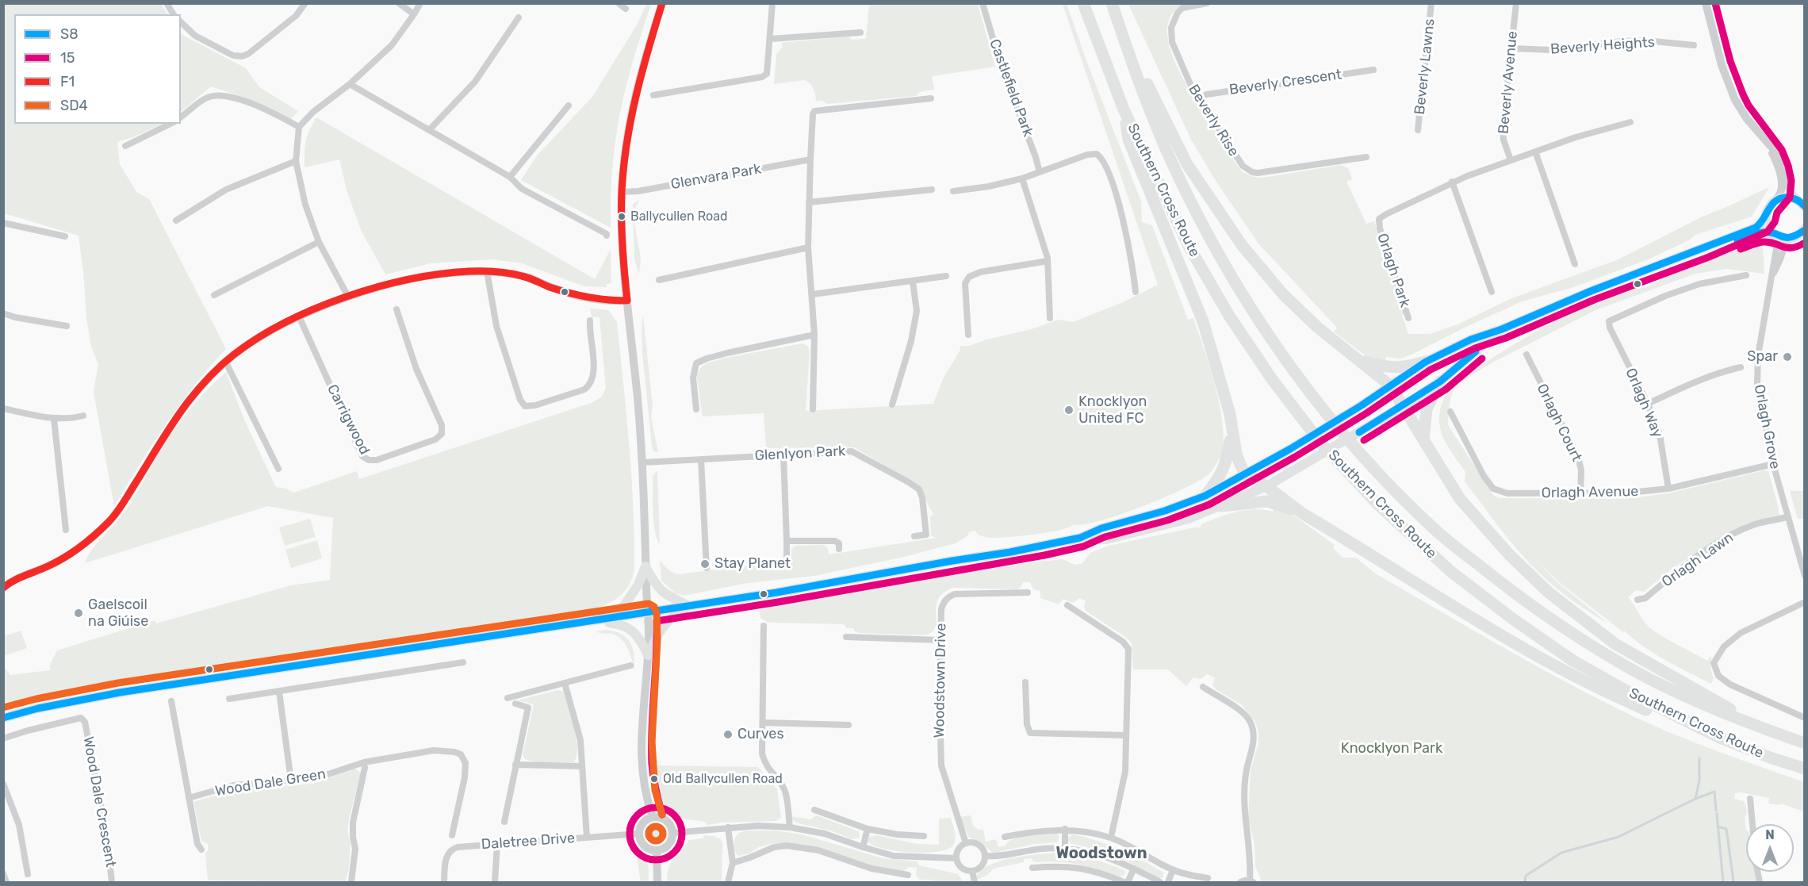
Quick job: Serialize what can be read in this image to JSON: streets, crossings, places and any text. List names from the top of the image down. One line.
{"streets":{"highway":["Southern Cross Route"],"street":["Beverly Heights","Beverly Lawns","Beverly Crescent","Beverly Avenue","Castlefield Park","Beverly Rise","Glenvara Park","Orlagh Park","Orlagh Way","Carrigwood","Orlagh Court","Orlagh Grove","Glenlyon Park","Orlagh Avenue","Orlagh Lawn","Woodstown Drive","Wood Dale Green","Wood Dale Crescent","Daletree Drive"]},"crossings":[["Beverly Heights","Beverly Avenue"],["Beverly Crescent","Beverly Rise"],["Beverly Avenue","Orlagh Park"],["Orlagh Way","Orlagh Avenue"],["Orlagh Court","Orlagh Avenue"],["Orlagh Grove","Orlagh Avenue"],["Orlagh Grove","Orlagh Lawn"]],"districts":["Woodstown"],"parks":["Knocklyon Park"],"places":["Ballycullen Road","Spar","Knocklyon United FC","Stay Planet","Gaelscoil na Giúise","Curves","Old Ballycullen Road"],"lines":["transit line 15","transit line F1","transit line S8","transit line SD4"],"legend":["S8","15","F1","SD4"],"north":"top"}
